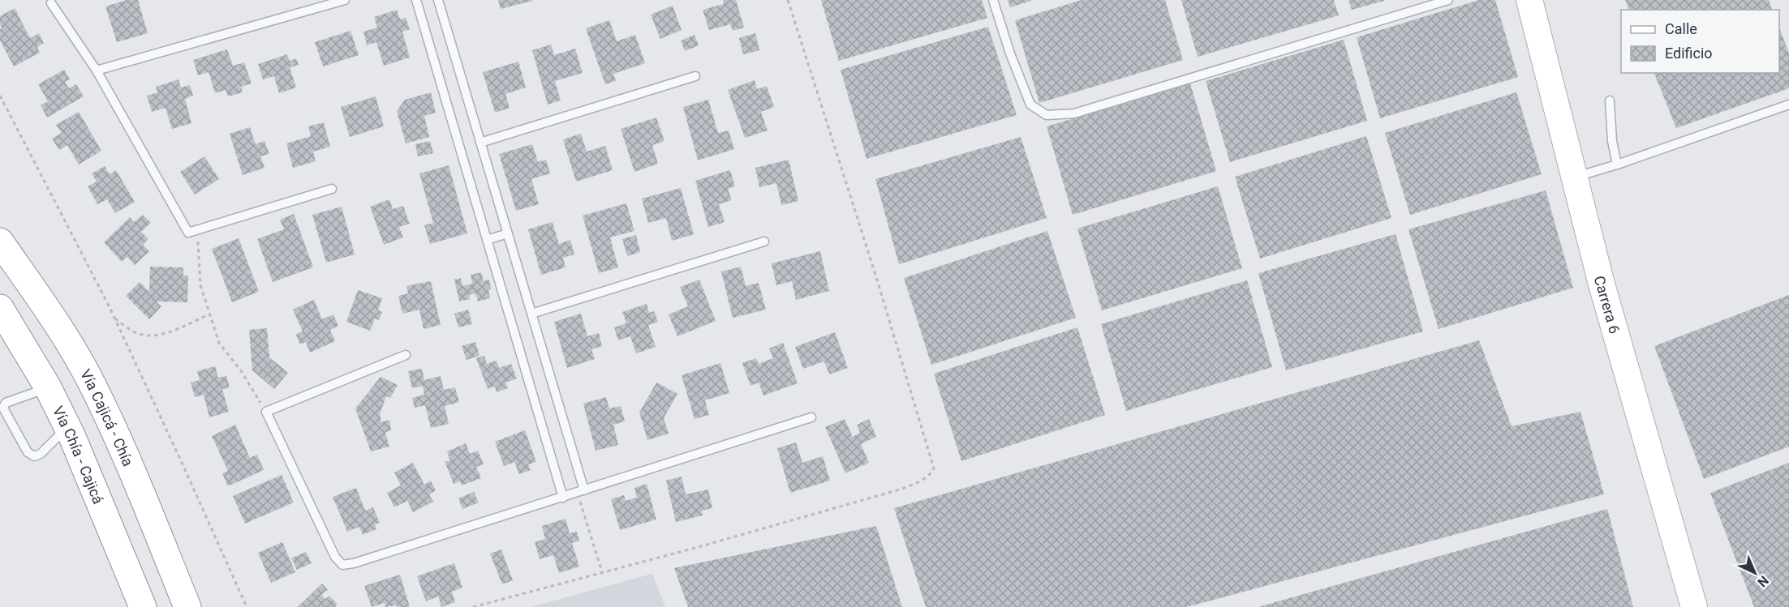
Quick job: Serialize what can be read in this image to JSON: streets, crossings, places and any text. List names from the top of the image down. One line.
{"streets":{"highway":["Vía Cajicá - Chía","Vía Chía - Cajicá"],"main road":["Carrera 6"]},"legend":["Calle","Edificio"],"north":"bottom right"}
